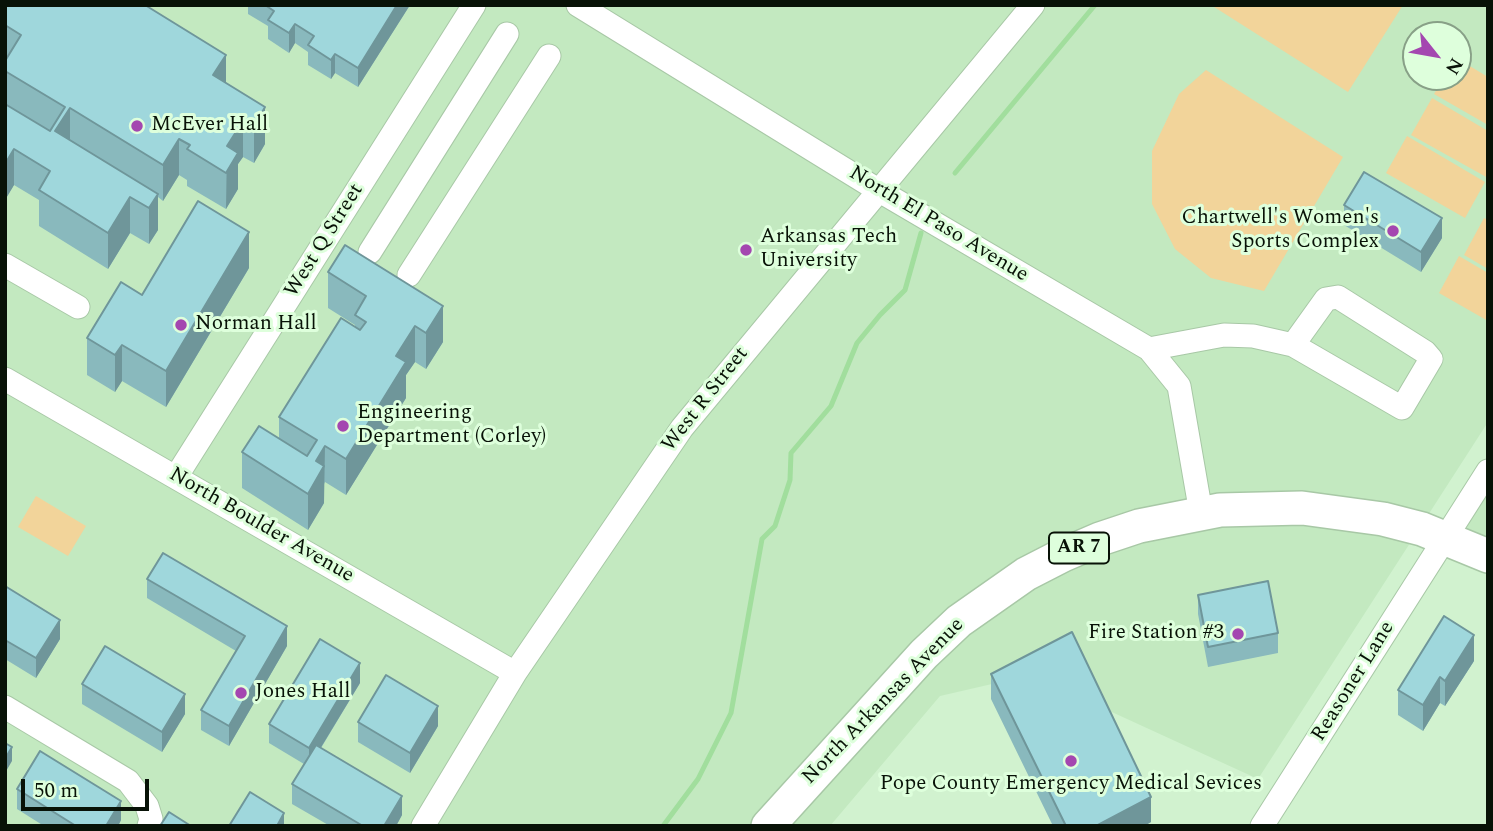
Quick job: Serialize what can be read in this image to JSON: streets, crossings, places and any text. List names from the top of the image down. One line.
{"streets":{"highway":["AR 7","North Arkansas Avenue"],"street":["North El Paso Avenue","West Q Street","West R Street","North Boulder Avenue","Reasoner Lane"]},"crossings":[["North El Paso Avenue","West R Street"],["North El Paso Avenue","North Arkansas Avenue"],["West Q Street","North Boulder Avenue"],["West R Street","North Boulder Avenue"],["Reasoner Lane","North Arkansas Avenue"]],"places":["McEver Hall","Chartwell's Women's Sports Complex","Arkansas Tech University","Norman Hall","Engineering Department (Corley)","Fire Station #3","Jones Hall","Pope County Emergency Medical Sevices"],"scale_bar":"50 m","north":"bottom right"}
